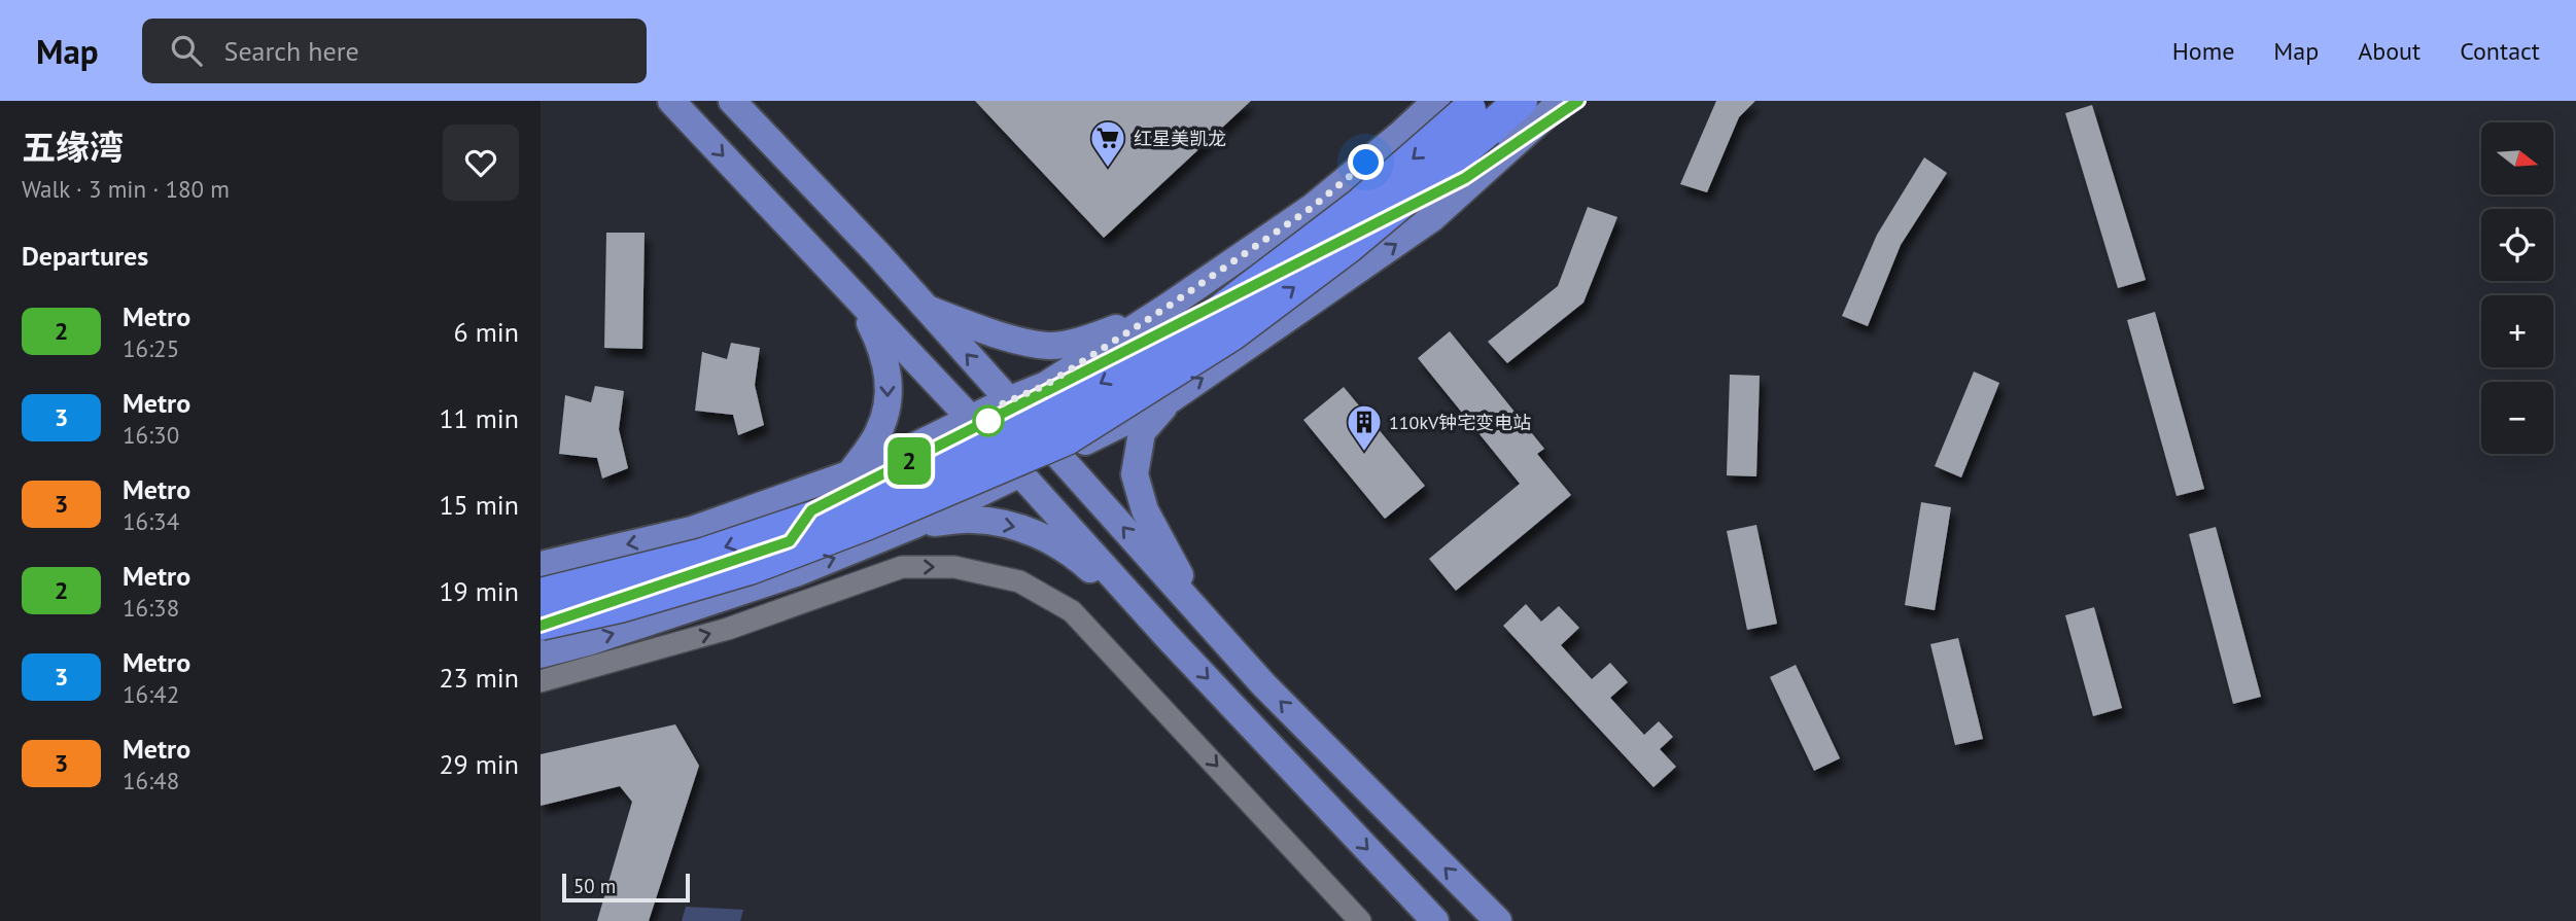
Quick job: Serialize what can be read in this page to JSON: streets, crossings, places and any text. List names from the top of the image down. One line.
{"places":{"supermarket":["红星美凯龙"],"building":["110kV钟宅变电站"]},"lines":["metro line 2"],"scale_bar":"50 m","north":"right","page":{"header":"Map","search":"Search here","nav":["Home","Map","About","Contact"],"heading":[["五缘湾","Walk · 3 min · 180 m"],"Departures"],"on_map":"2","map_buttons":["+","−"],"list":[{"mark":"2","name":"Metro","note":"16:25","value":"6 min"},{"mark":"3","name":"Metro","note":"16:30","value":"11 min"},{"mark":"3","name":"Metro","note":"16:34","value":"15 min"},{"mark":"2","name":"Metro","note":"16:38","value":"19 min"},{"mark":"3","name":"Metro","note":"16:42","value":"23 min"},{"mark":"3","name":"Metro","note":"16:48","value":"29 min"}],"scale":"50 m"}}
